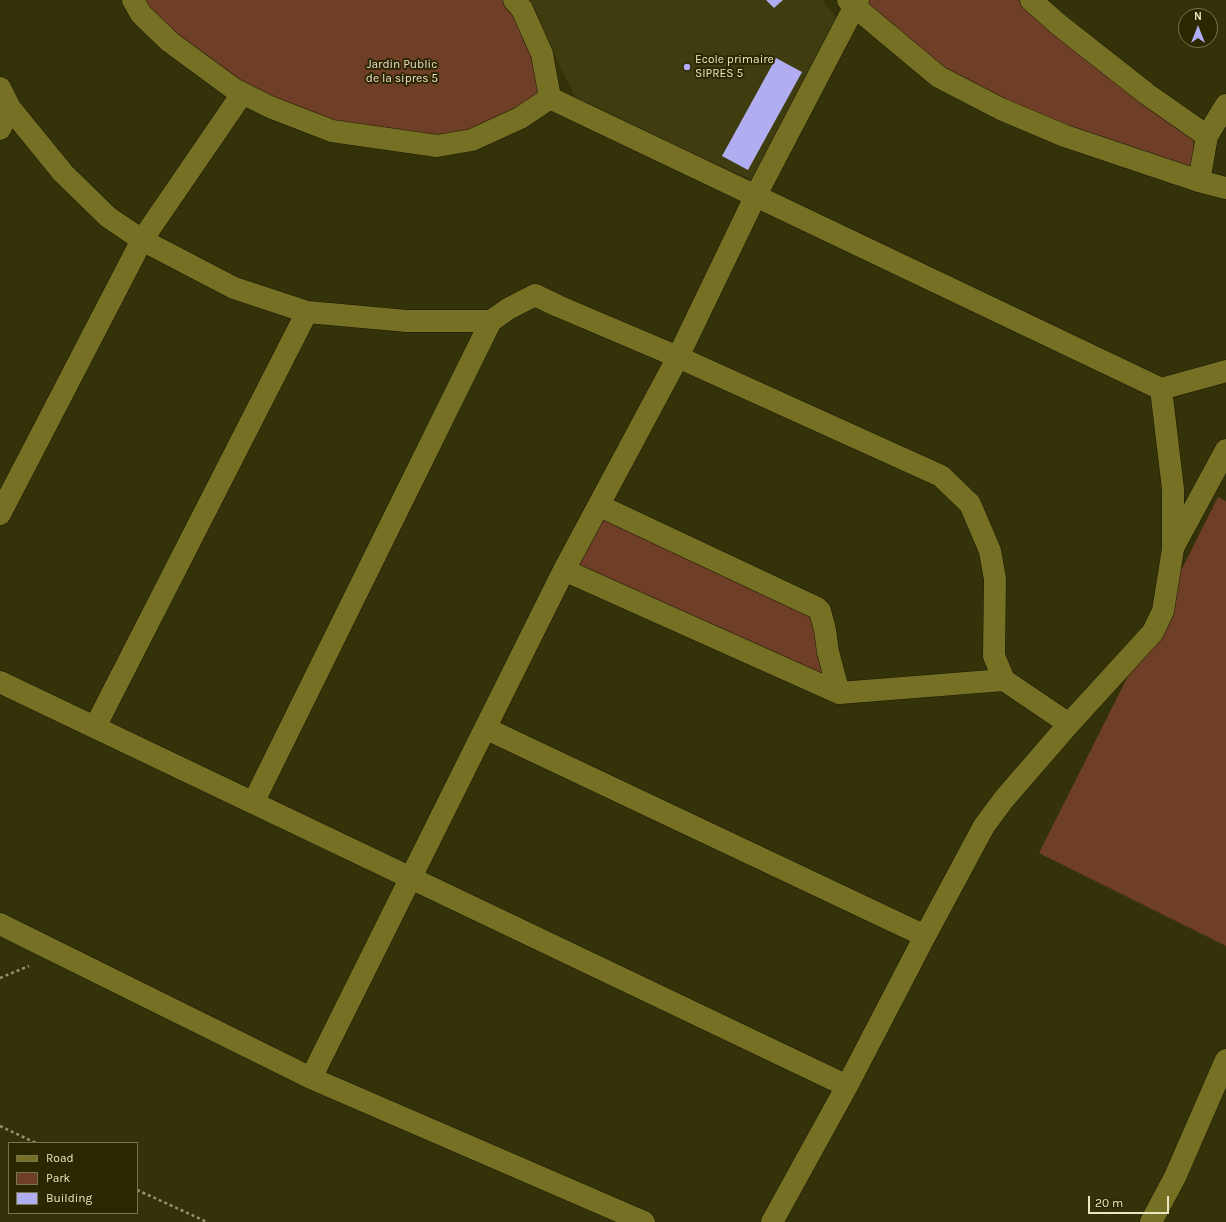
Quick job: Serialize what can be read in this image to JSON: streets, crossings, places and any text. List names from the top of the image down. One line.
{"parks":["Jardin Public de la sipres 5"],"places":["Ecole primaire SIPRES 5"],"legend":["Road","Park","Building"],"scale_bar":"20 m","north":"top"}
